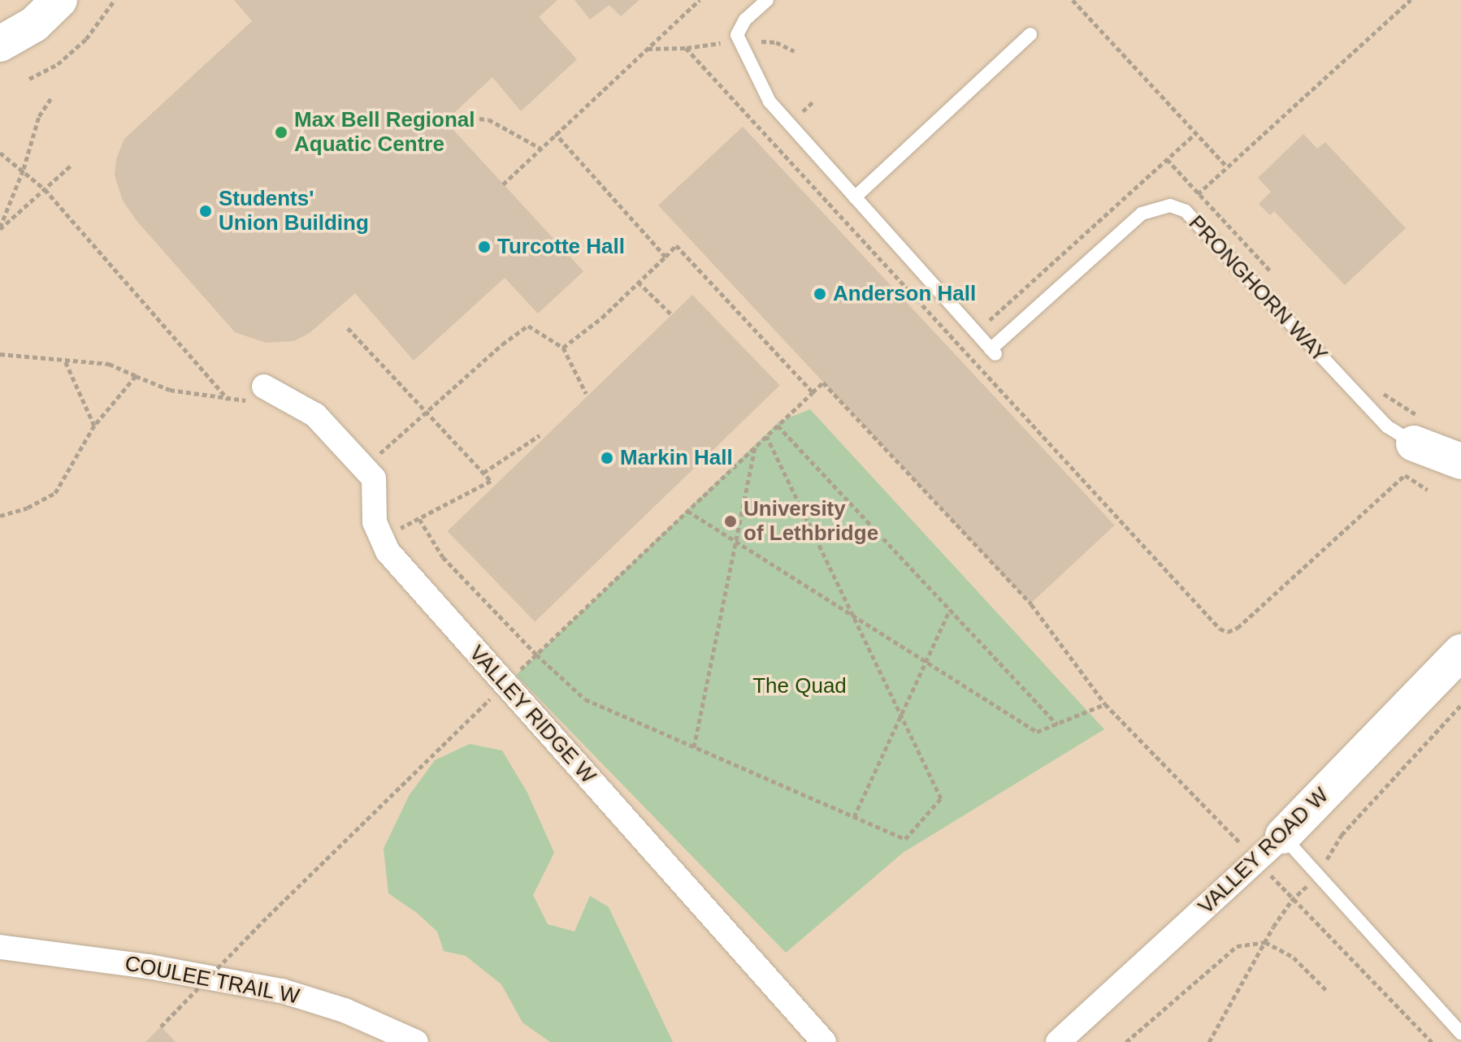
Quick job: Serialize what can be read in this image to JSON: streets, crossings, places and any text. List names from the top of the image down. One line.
{"streets":{"street":["VALLEY RIDGE W","VALLEY ROAD W","COULEE TRAIL W"],"lane":["PRONGHORN WAY"]},"parks":["The Quad"],"places":["Max Bell Regional Aquatic Centre","Students' Union Building","Turcotte Hall","Anderson Hall","Markin Hall","University of Lethbridge"]}
